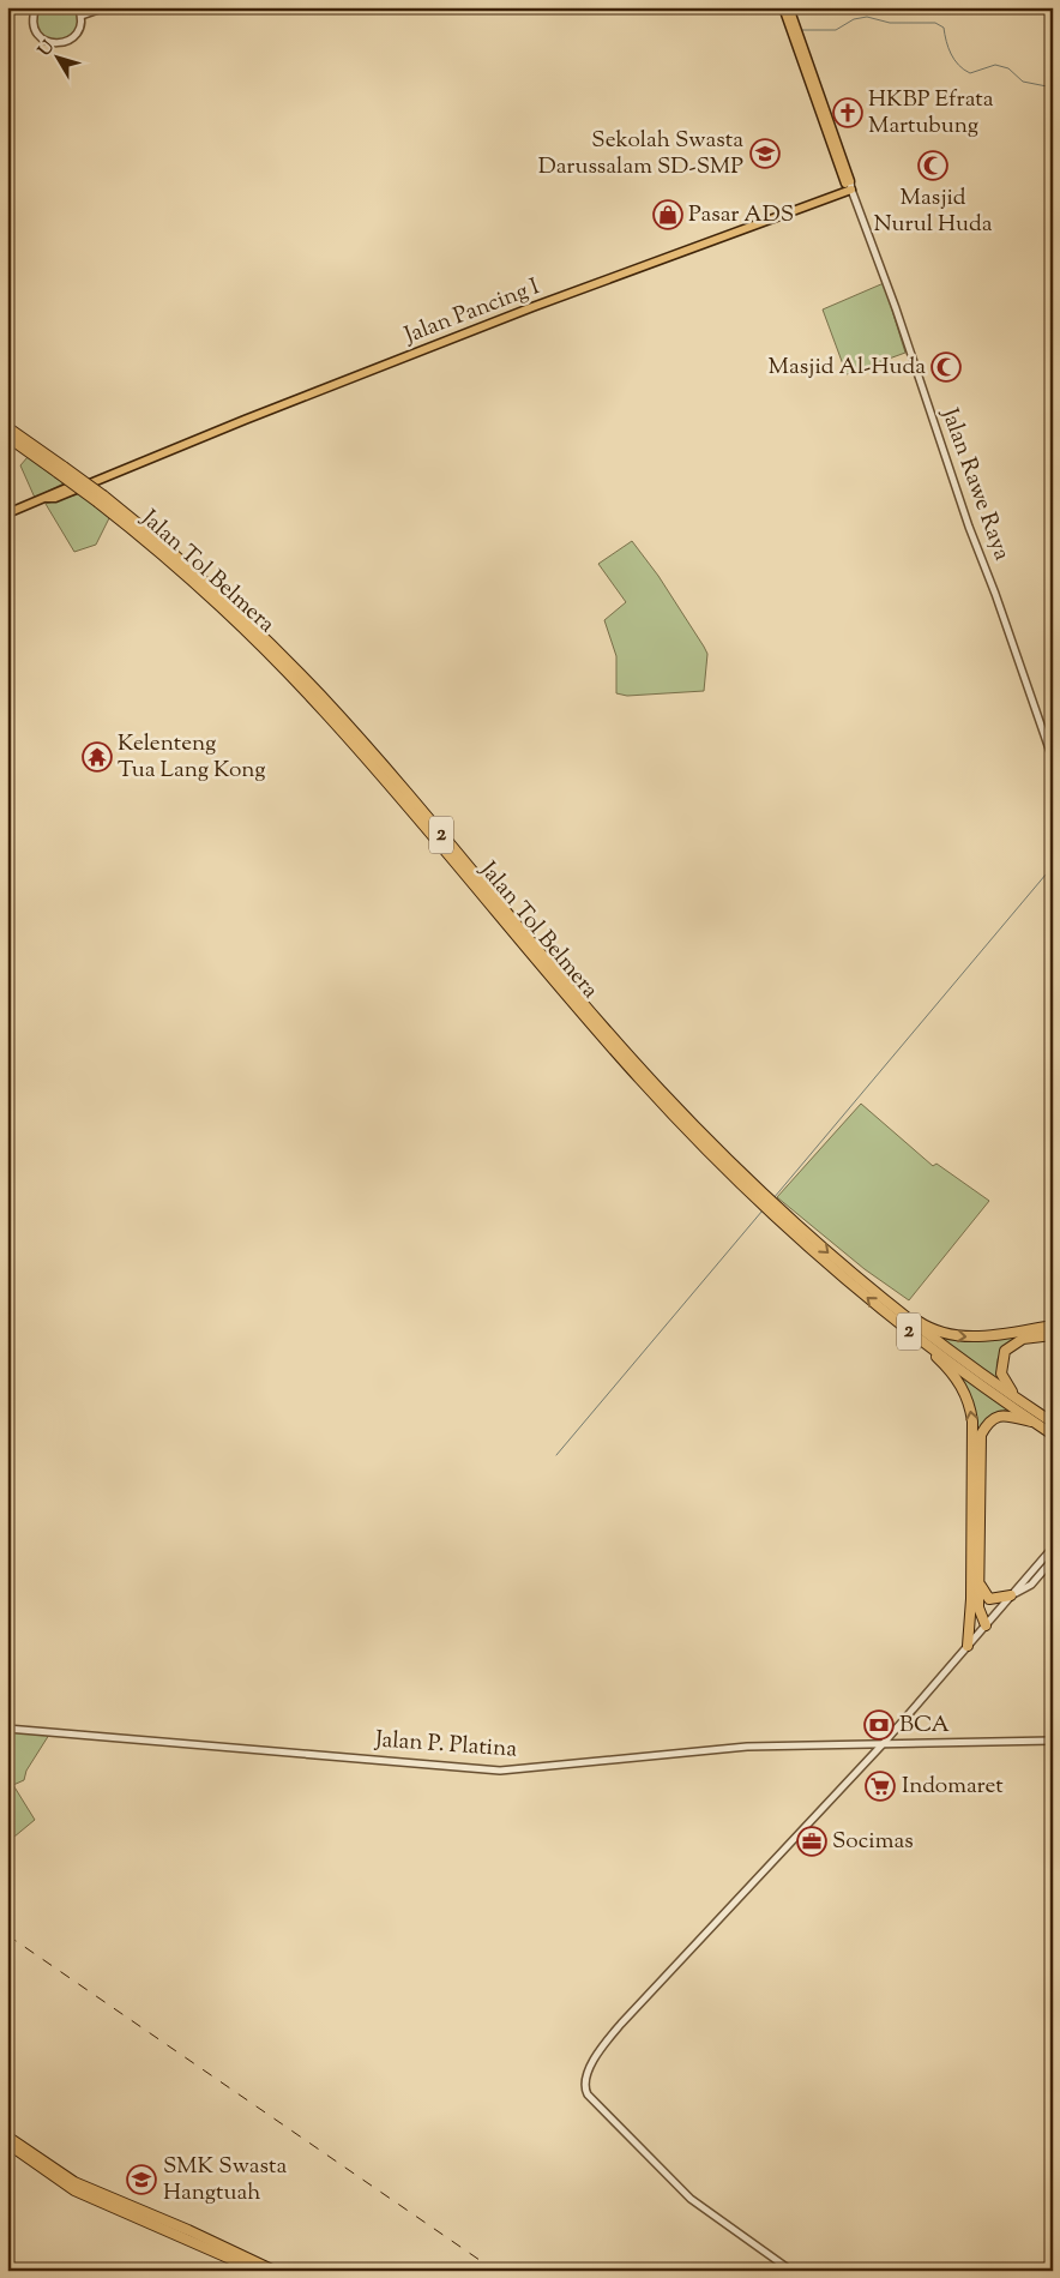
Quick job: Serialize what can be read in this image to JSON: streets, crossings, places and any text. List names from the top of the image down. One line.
{"streets":{"highway":["Jalan Tol Belmera","2"],"main road":["Jalan Pancing I"],"street":["Jalan Rawe Raya","Jalan P. Platina"]},"crossings":[["Jalan Pancing I","Jalan Rawe Raya"]],"places":{"church":["HKBP Efrata Martubung"],"school or university":["Sekolah Swasta Darussalam SD-SMP","SMK Swasta Hangtuah"],"mosque":["Masjid Nurul Huda","Masjid Al-Huda"],"shop":["Pasar ADS"],"temple":["Kelenteng Tua Lang Kong"],"bank":["BCA"],"supermarket":["Indomaret"],"office":["Socimas"]},"north":"top left"}
